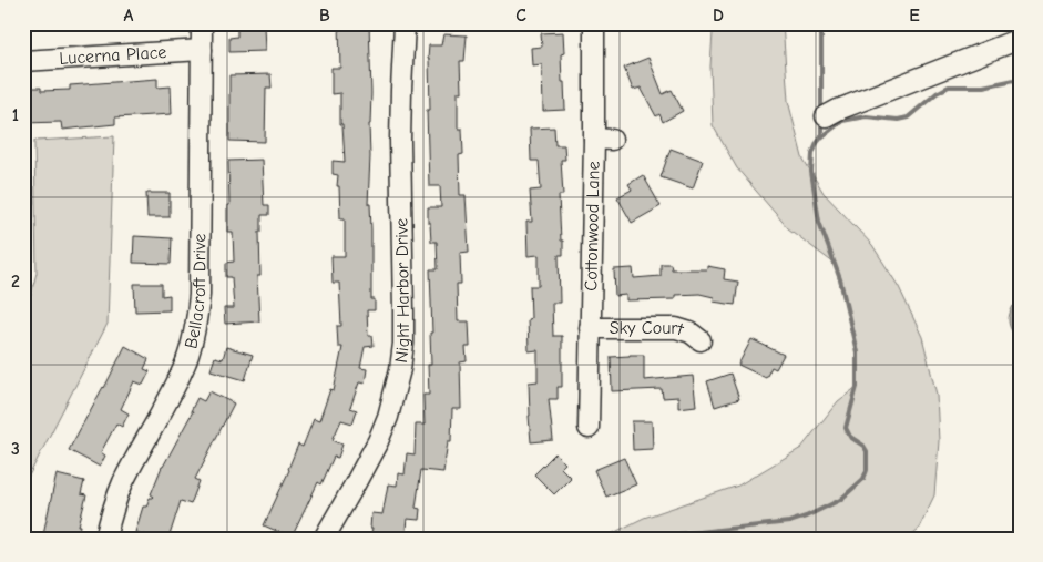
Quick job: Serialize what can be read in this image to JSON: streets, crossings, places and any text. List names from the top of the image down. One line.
{"streets":{"street":["Lucerna Place","Cottonwood Lane","Bellacroft Drive","Night Harbor Drive","Sky Court"]},"crossings":[["Lucerna Place","Bellacroft Drive"],["Cottonwood Lane","Sky Court"]],"grid":{"columns":["A","B","C","D","E"],"rows":["1","2","3"]}}
